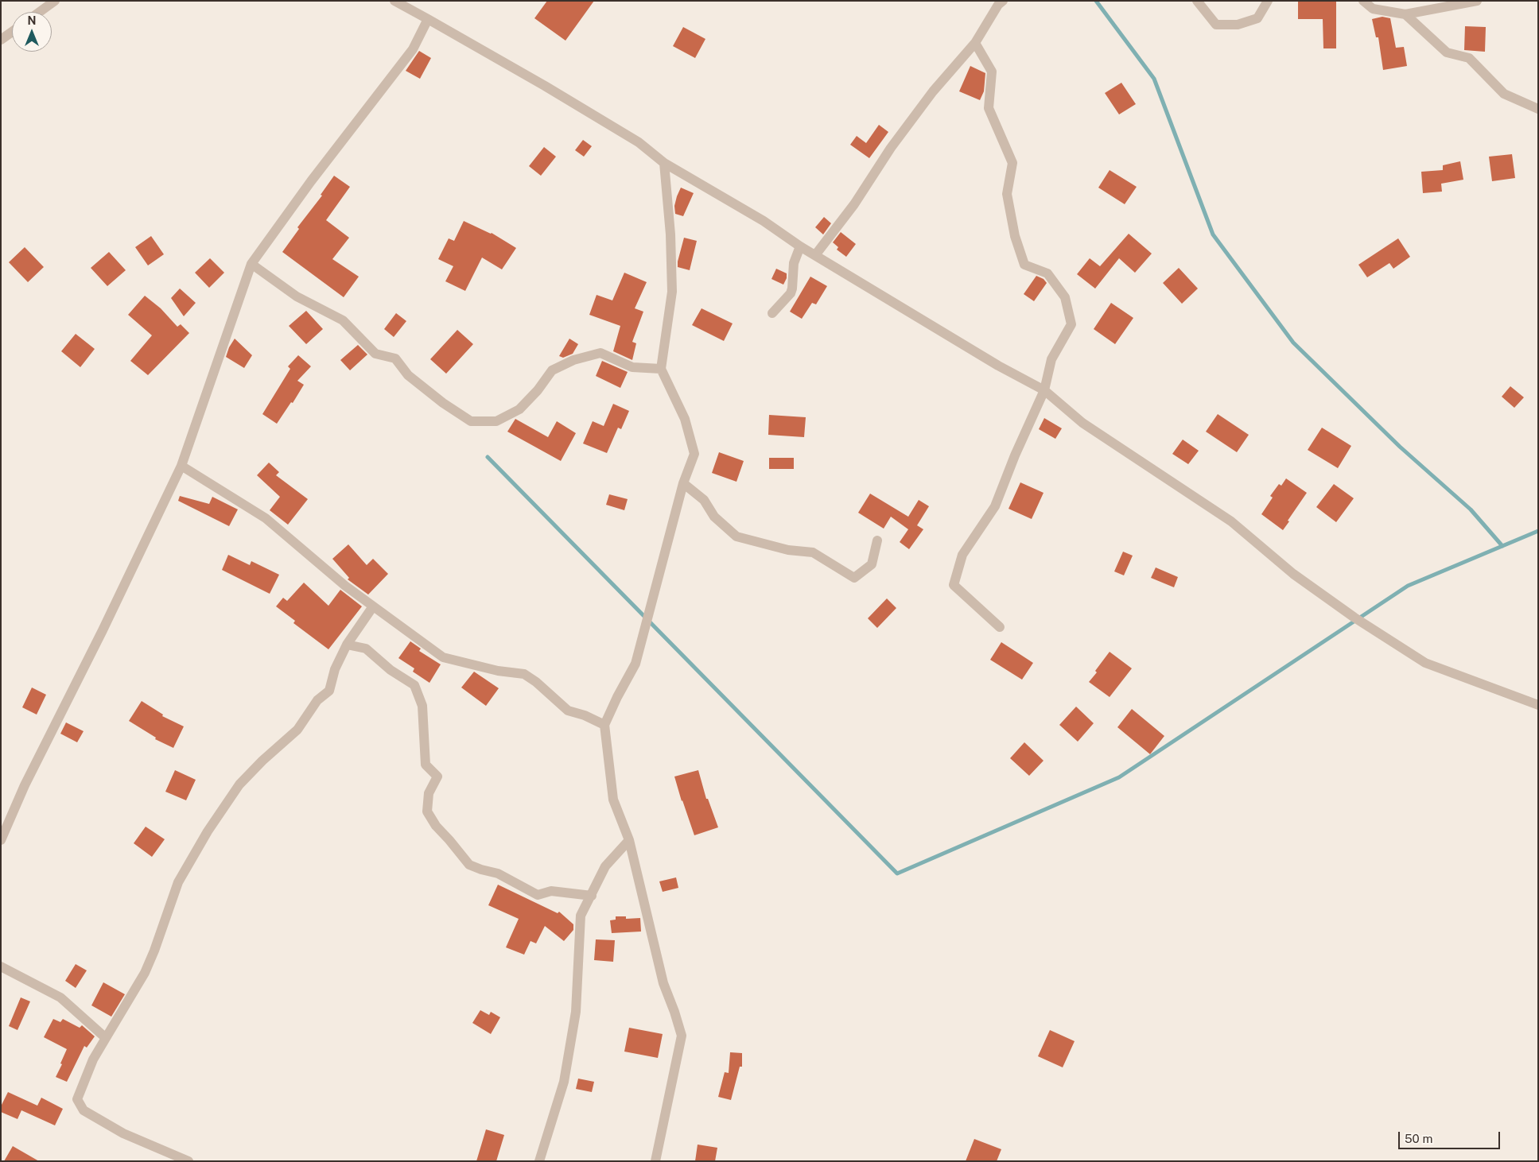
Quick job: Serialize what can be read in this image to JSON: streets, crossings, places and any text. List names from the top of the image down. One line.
{"scale_bar":"50 m","north":"top"}
